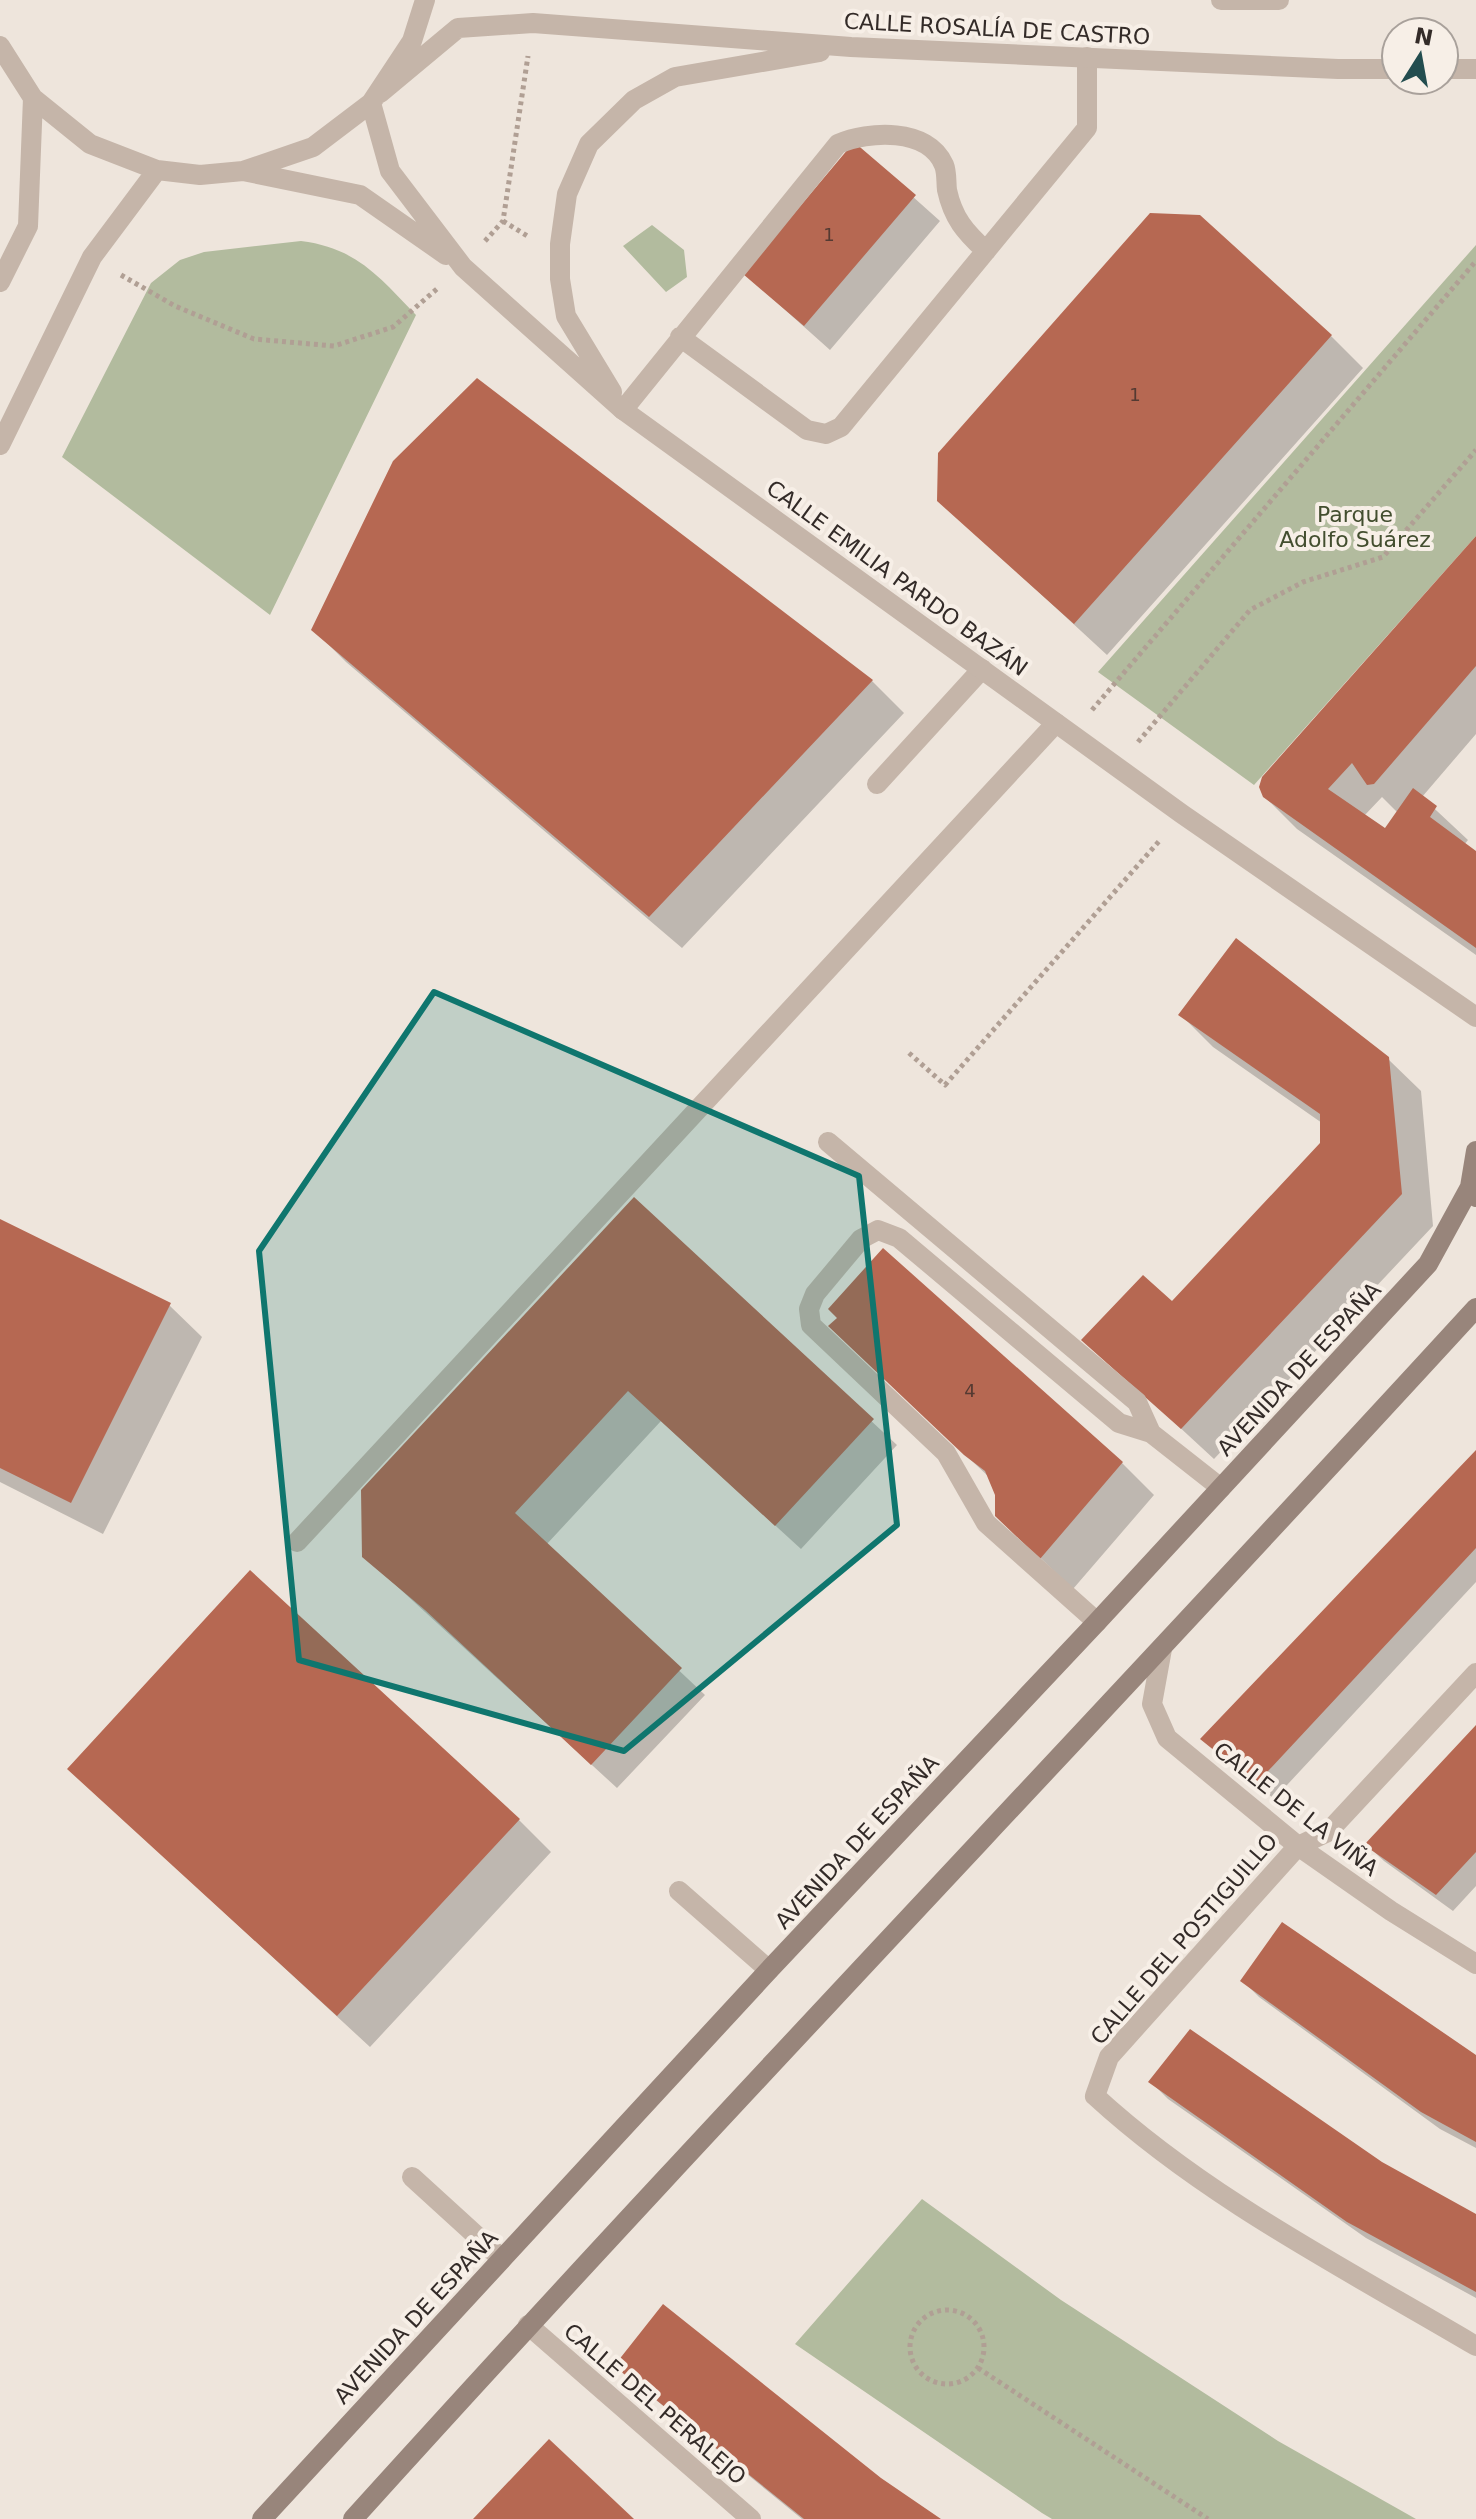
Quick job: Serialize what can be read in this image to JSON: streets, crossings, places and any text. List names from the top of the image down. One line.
{"streets":{"street":["CALLE ROSALÍA DE CASTRO","CALLE EMILIA PARDO BAZÁN","AVENIDA DE ESPAÑA","CALLE DE LA VIÑA","CALLE DEL POSTIGUILLO","CALLE DEL PERALEJO"]},"crossings":[["CALLE ROSALÍA DE CASTRO","CALLE EMILIA PARDO BAZÁN"],["CALLE DE LA VIÑA","CALLE DEL POSTIGUILLO"]],"parks":["Parque Adolfo Suárez"],"house_numbers":["1","1","4"],"north":"top"}
